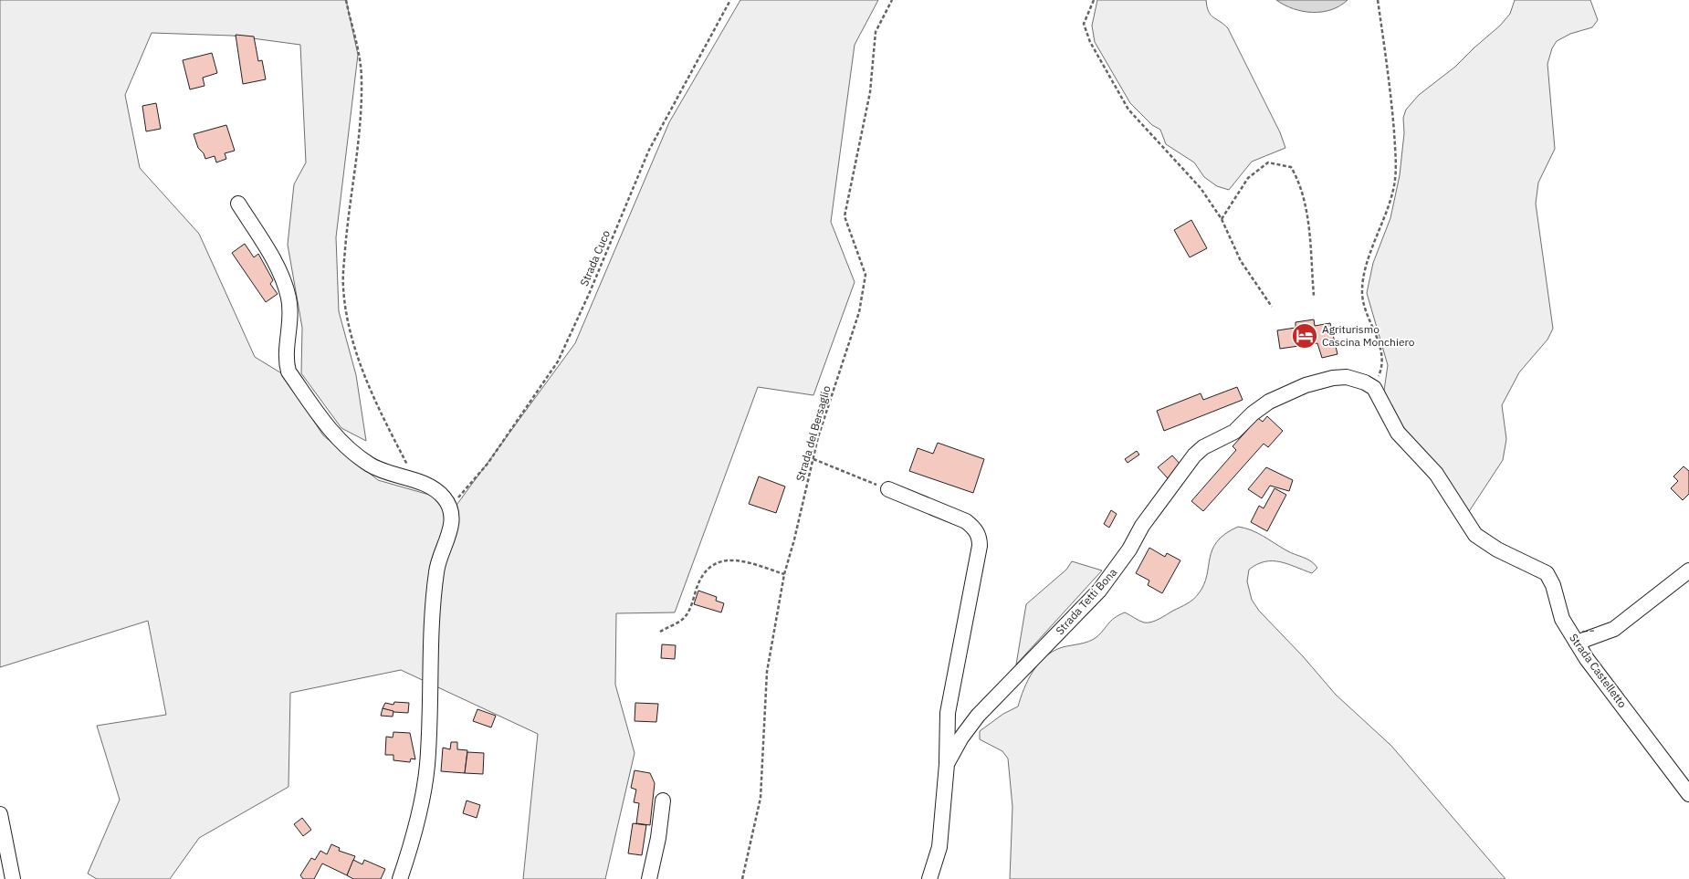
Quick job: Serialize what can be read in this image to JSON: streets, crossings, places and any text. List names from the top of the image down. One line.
{"streets":{"street":["Strada Tetti Bona","Strada Castelletto"],"path":["Strada Cuco","Strada del Bersaglio"]},"crossings":[["Strada Tetti Bona","Strada Castelletto"]],"places":{"hotel":["Agriturismo Cascina Monchiero"]}}
